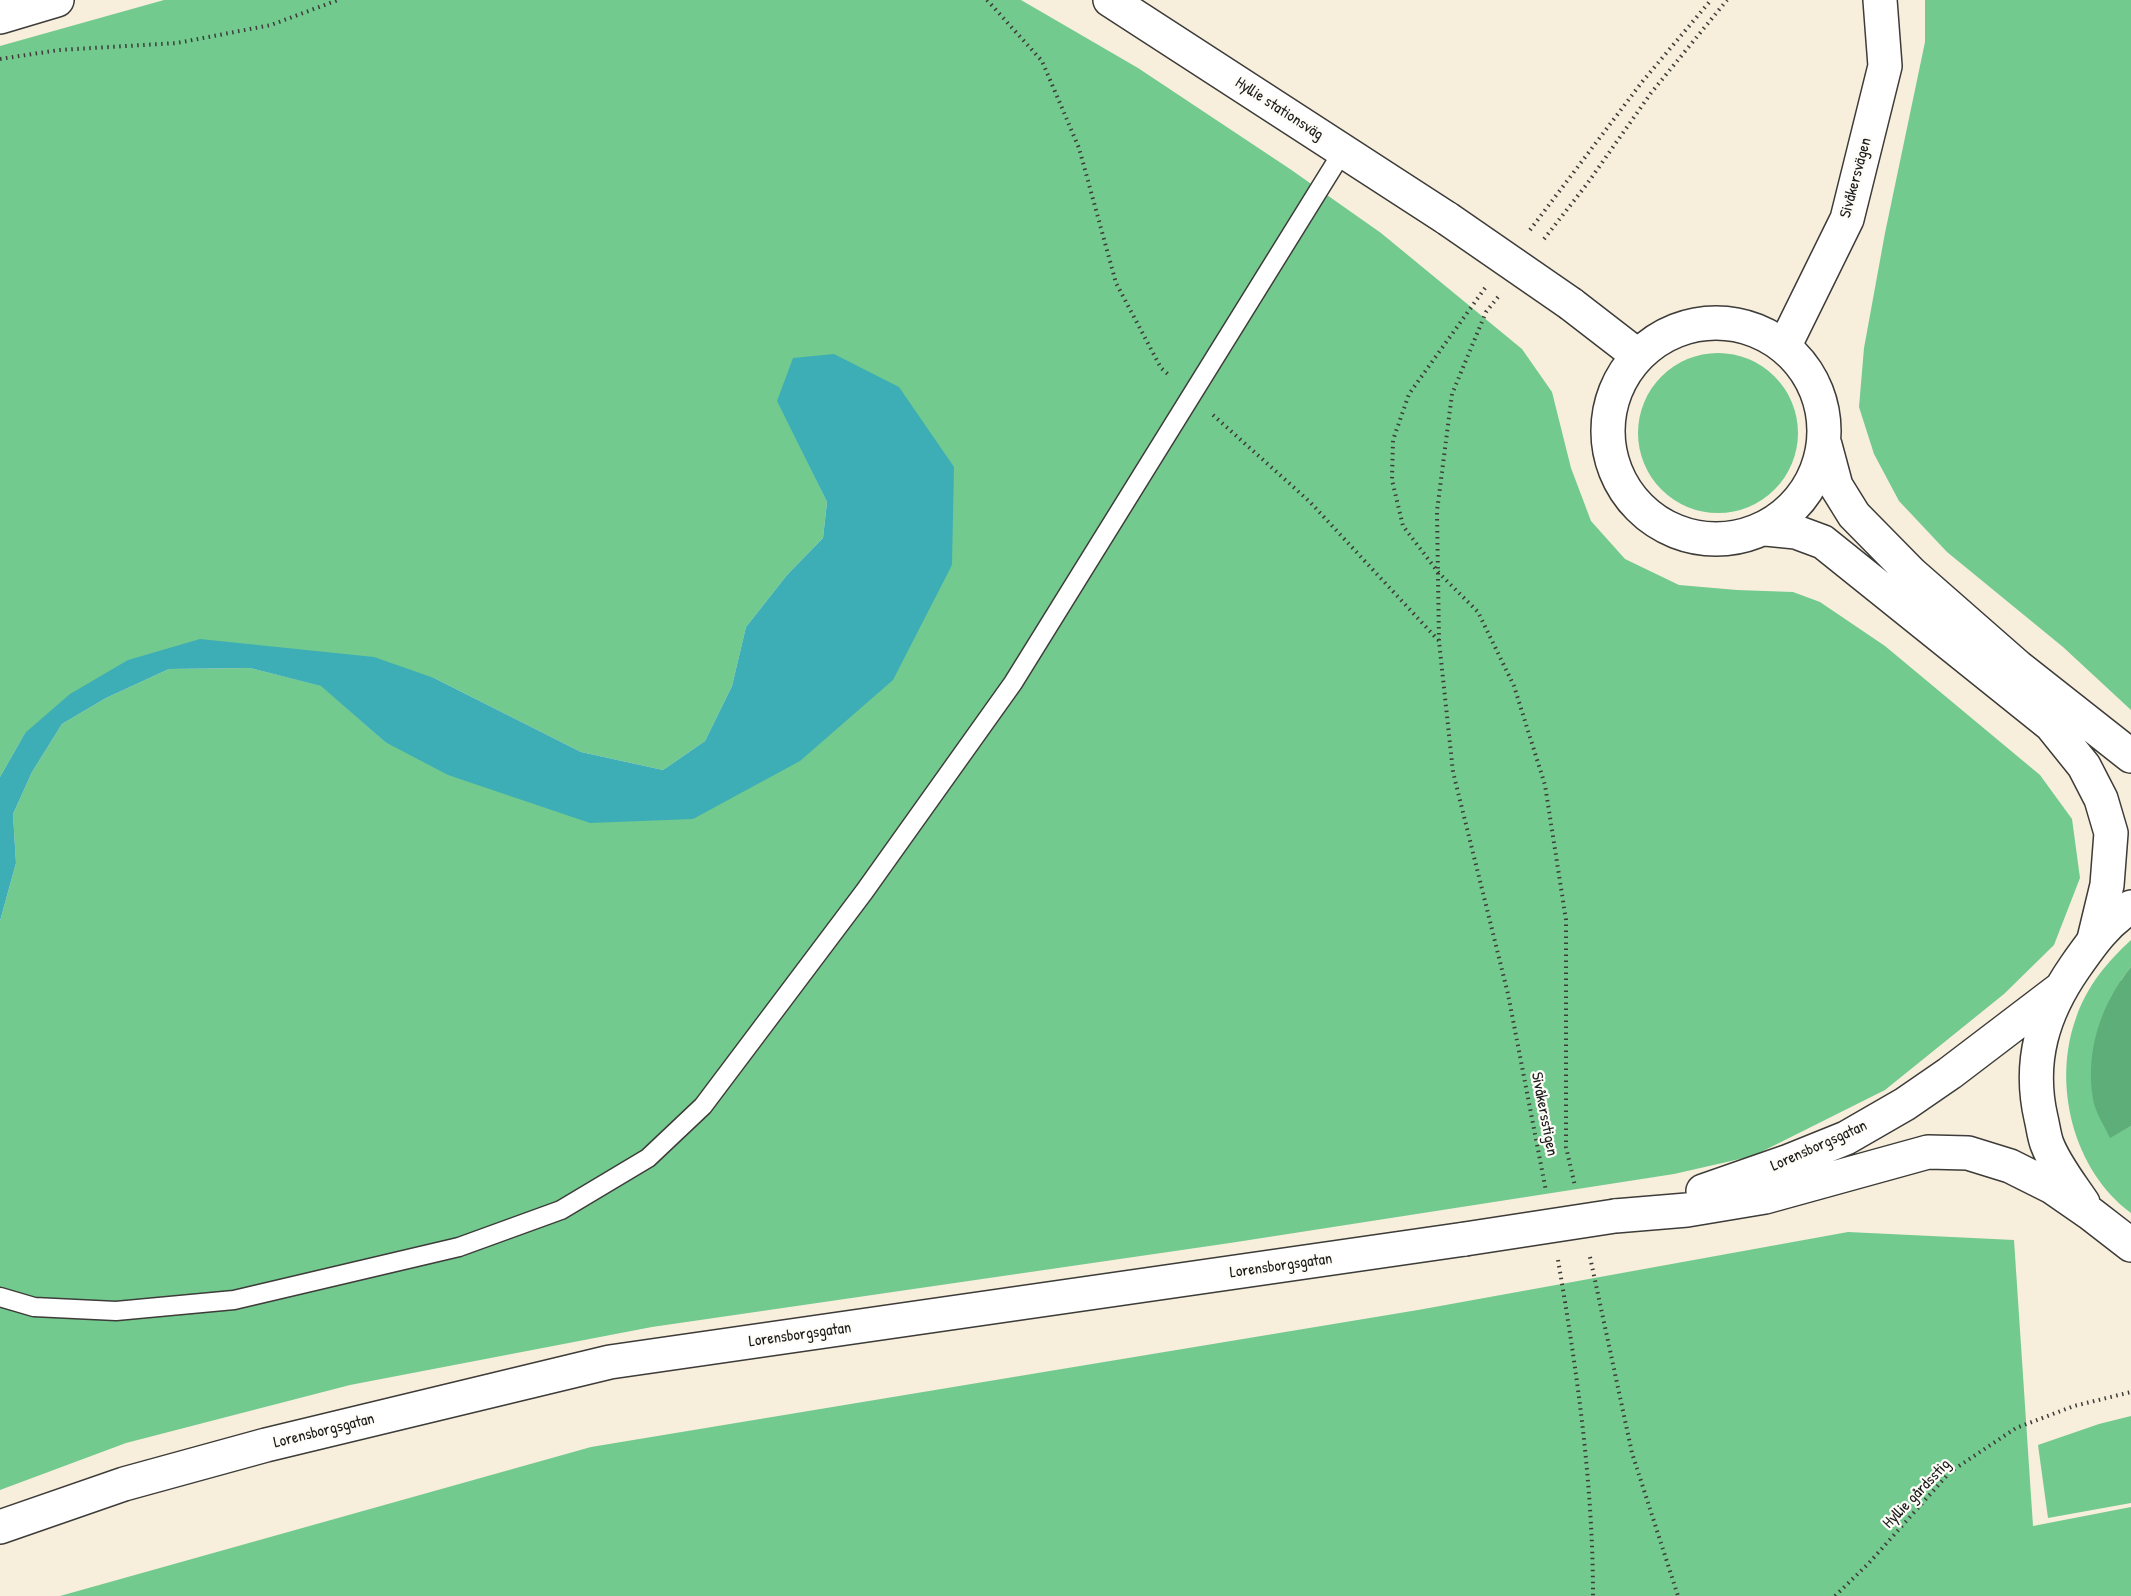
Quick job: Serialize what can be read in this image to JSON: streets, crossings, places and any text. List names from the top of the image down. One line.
{"streets":{"main road":["Hyllie stationsväg","Sivåkersvägen","Lorensborgsgatan"],"path":["Sivåkersstigen","Hyllie gårdsstig"]}}
